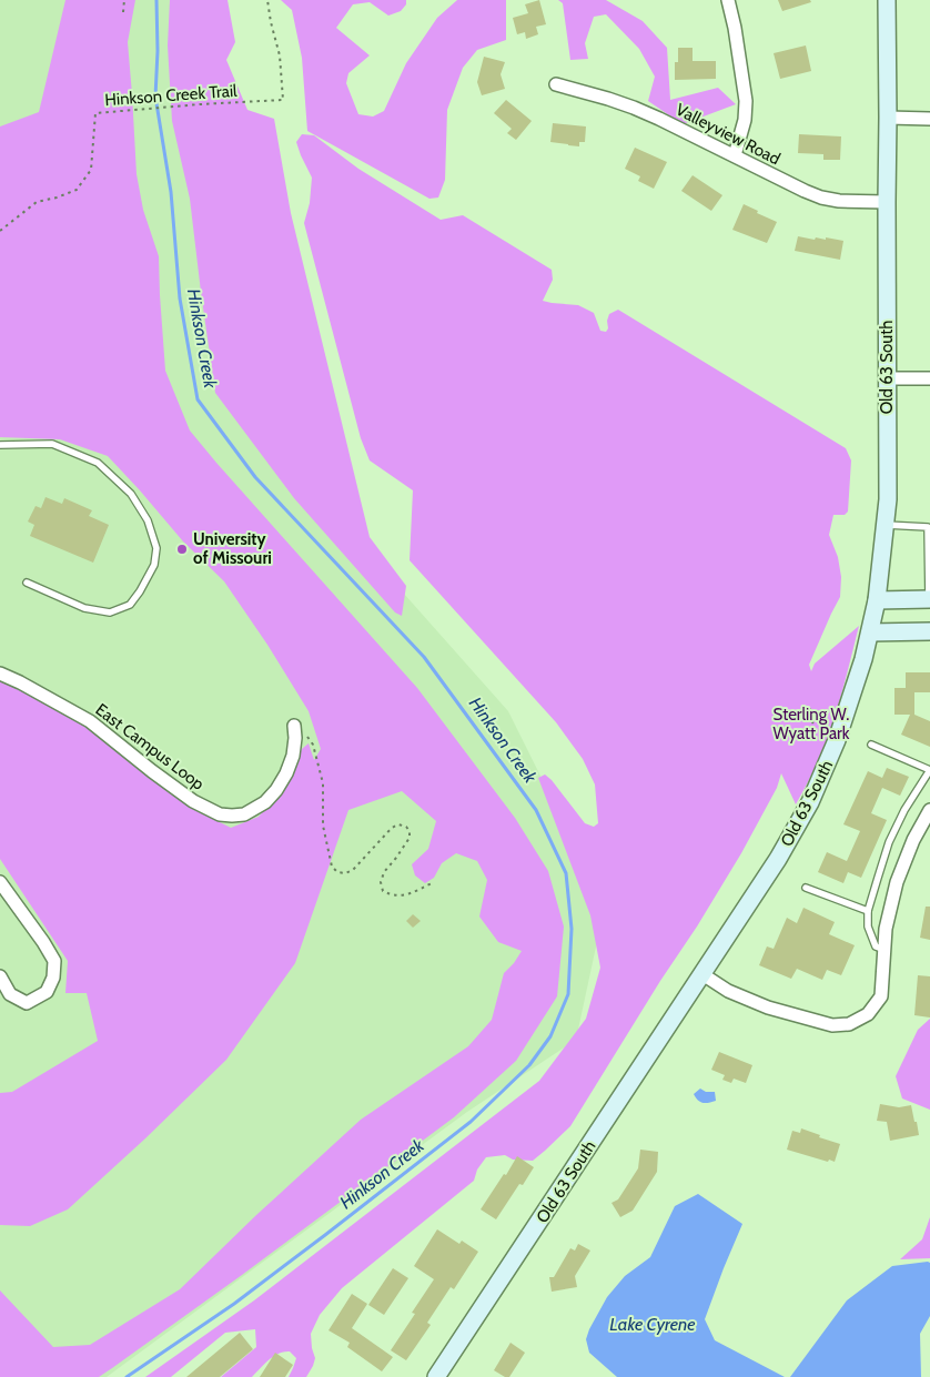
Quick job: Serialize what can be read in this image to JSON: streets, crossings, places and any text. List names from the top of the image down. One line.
{"streets":{"main road":["Old 63 South"],"street":["Valleyview Road","East Campus Loop"],"path":["Hinkson Creek Trail"]},"crossings":[["Valleyview Road","Old 63 South"]],"water":["Hinkson Creek","Lake Cyrene"],"parks":["Sterling W. Wyatt Park"],"places":["University of Missouri"]}
